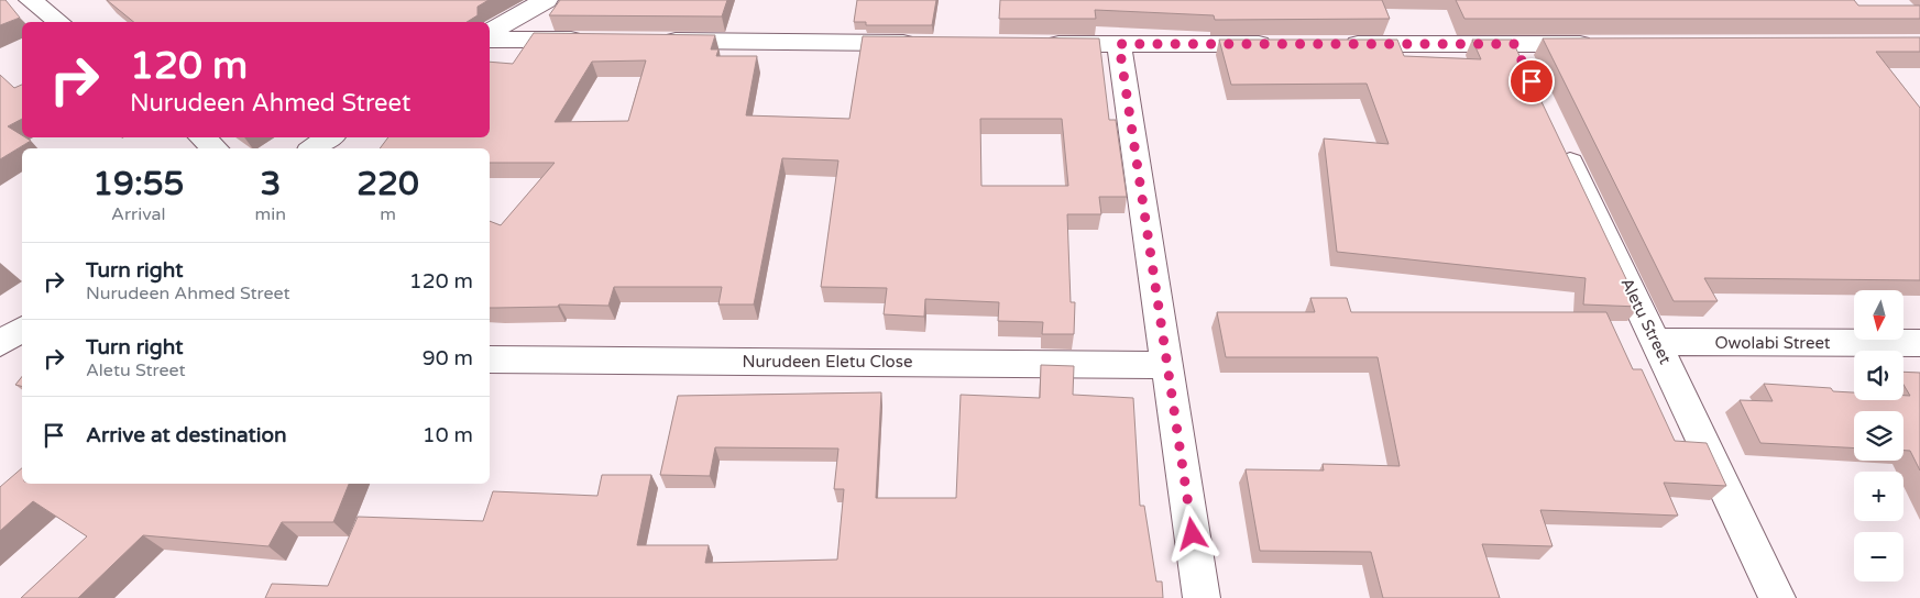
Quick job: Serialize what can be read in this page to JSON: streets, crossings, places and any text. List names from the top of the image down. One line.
{"streets":{"street":["Aletu Street","Owolabi Street","Nurudeen Eletu Close"]},"crossings":[["Aletu Street","Owolabi Street"]],"north":"bottom","page":{"turn":["120 m","Nurudeen Ahmed Street"],"eta":["19:55","Arrival","3","min","220","m"],"list":[{"name":"Turn right","note":"Nurudeen Ahmed Street","value":"120 m"},{"name":"Turn right","note":"Aletu Street","value":"90 m"},{"name":"Arrive at destination","value":"10 m"}],"map_buttons":["+","−"]}}
